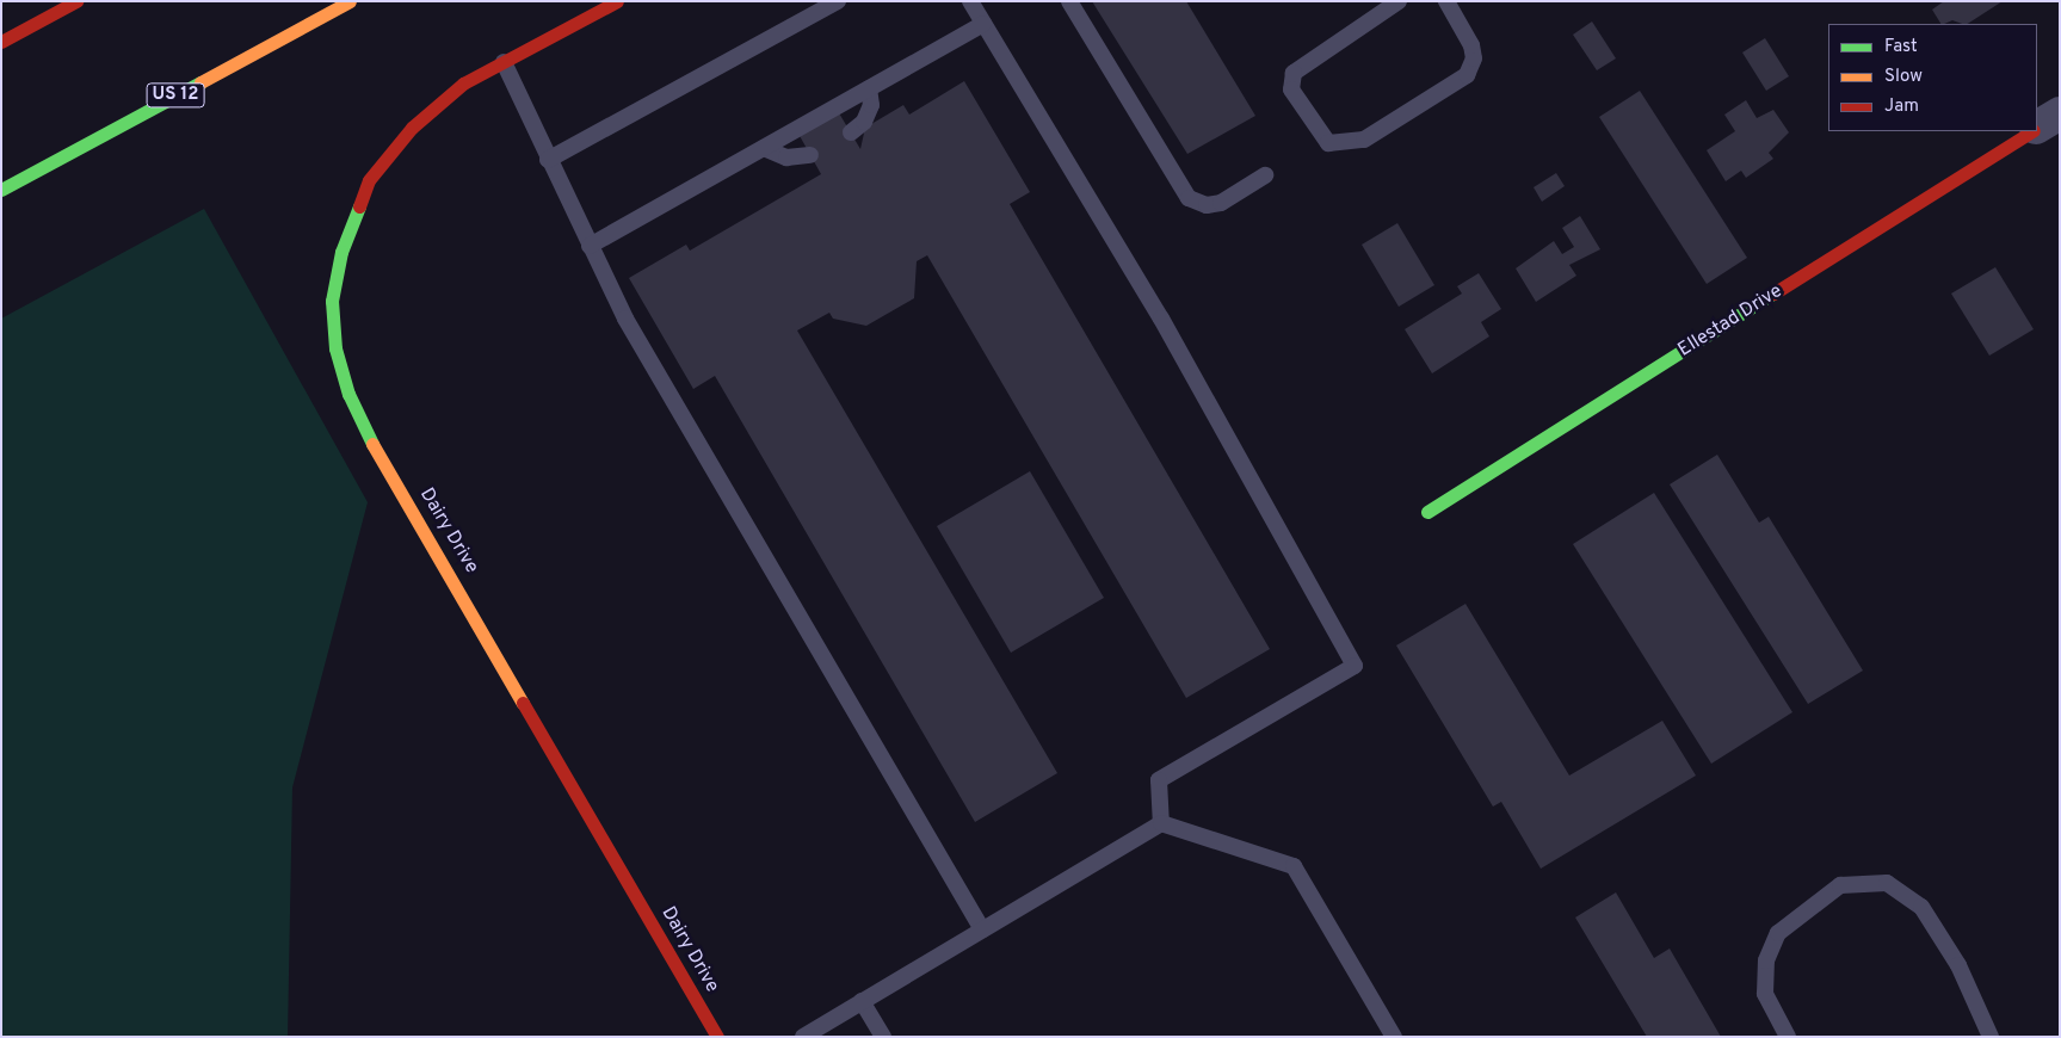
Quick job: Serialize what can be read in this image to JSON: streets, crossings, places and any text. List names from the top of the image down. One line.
{"streets":{"main road":["US 12","Ellestad Drive","Dairy Drive"]},"legend":["Fast","Slow","Jam"]}
